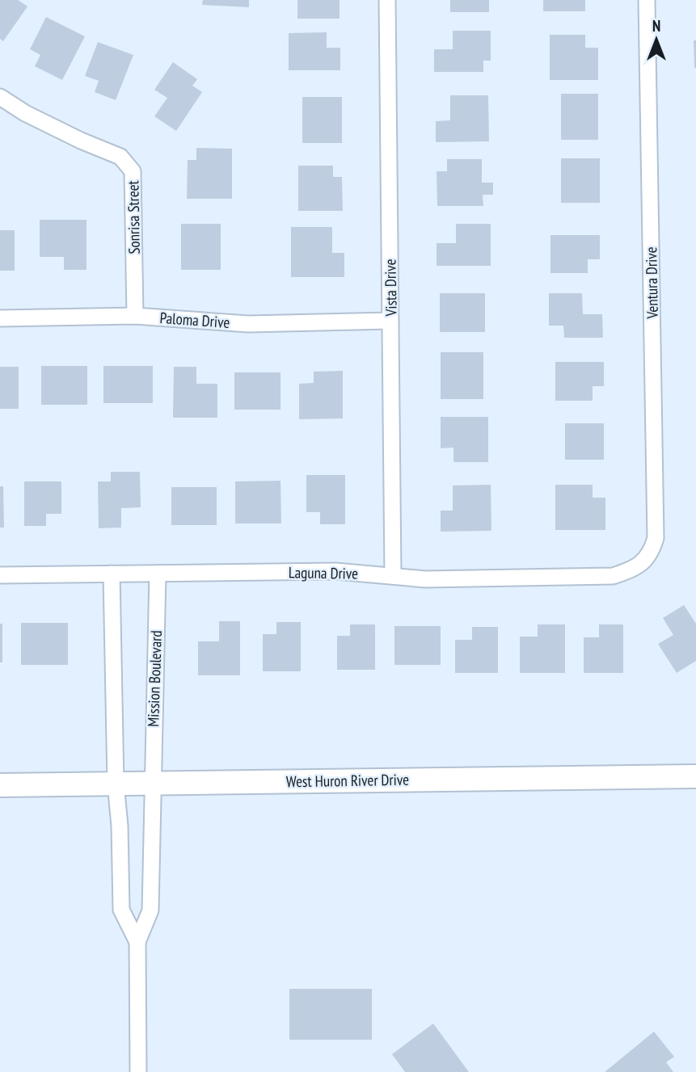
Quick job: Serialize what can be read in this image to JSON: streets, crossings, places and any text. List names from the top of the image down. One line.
{"streets":{"main road":["West Huron River Drive"],"street":["Sonrisa Street","Ventura Drive","Vista Drive","Paloma Drive","Laguna Drive","Mission Boulevard"]},"crossings":[["Sonrisa Street","Paloma Drive"],["Ventura Drive","Laguna Drive"],["Vista Drive","Paloma Drive"],["Vista Drive","Laguna Drive"],["Laguna Drive","Mission Boulevard"],["Mission Boulevard","West Huron River Drive"]],"north":"top"}
